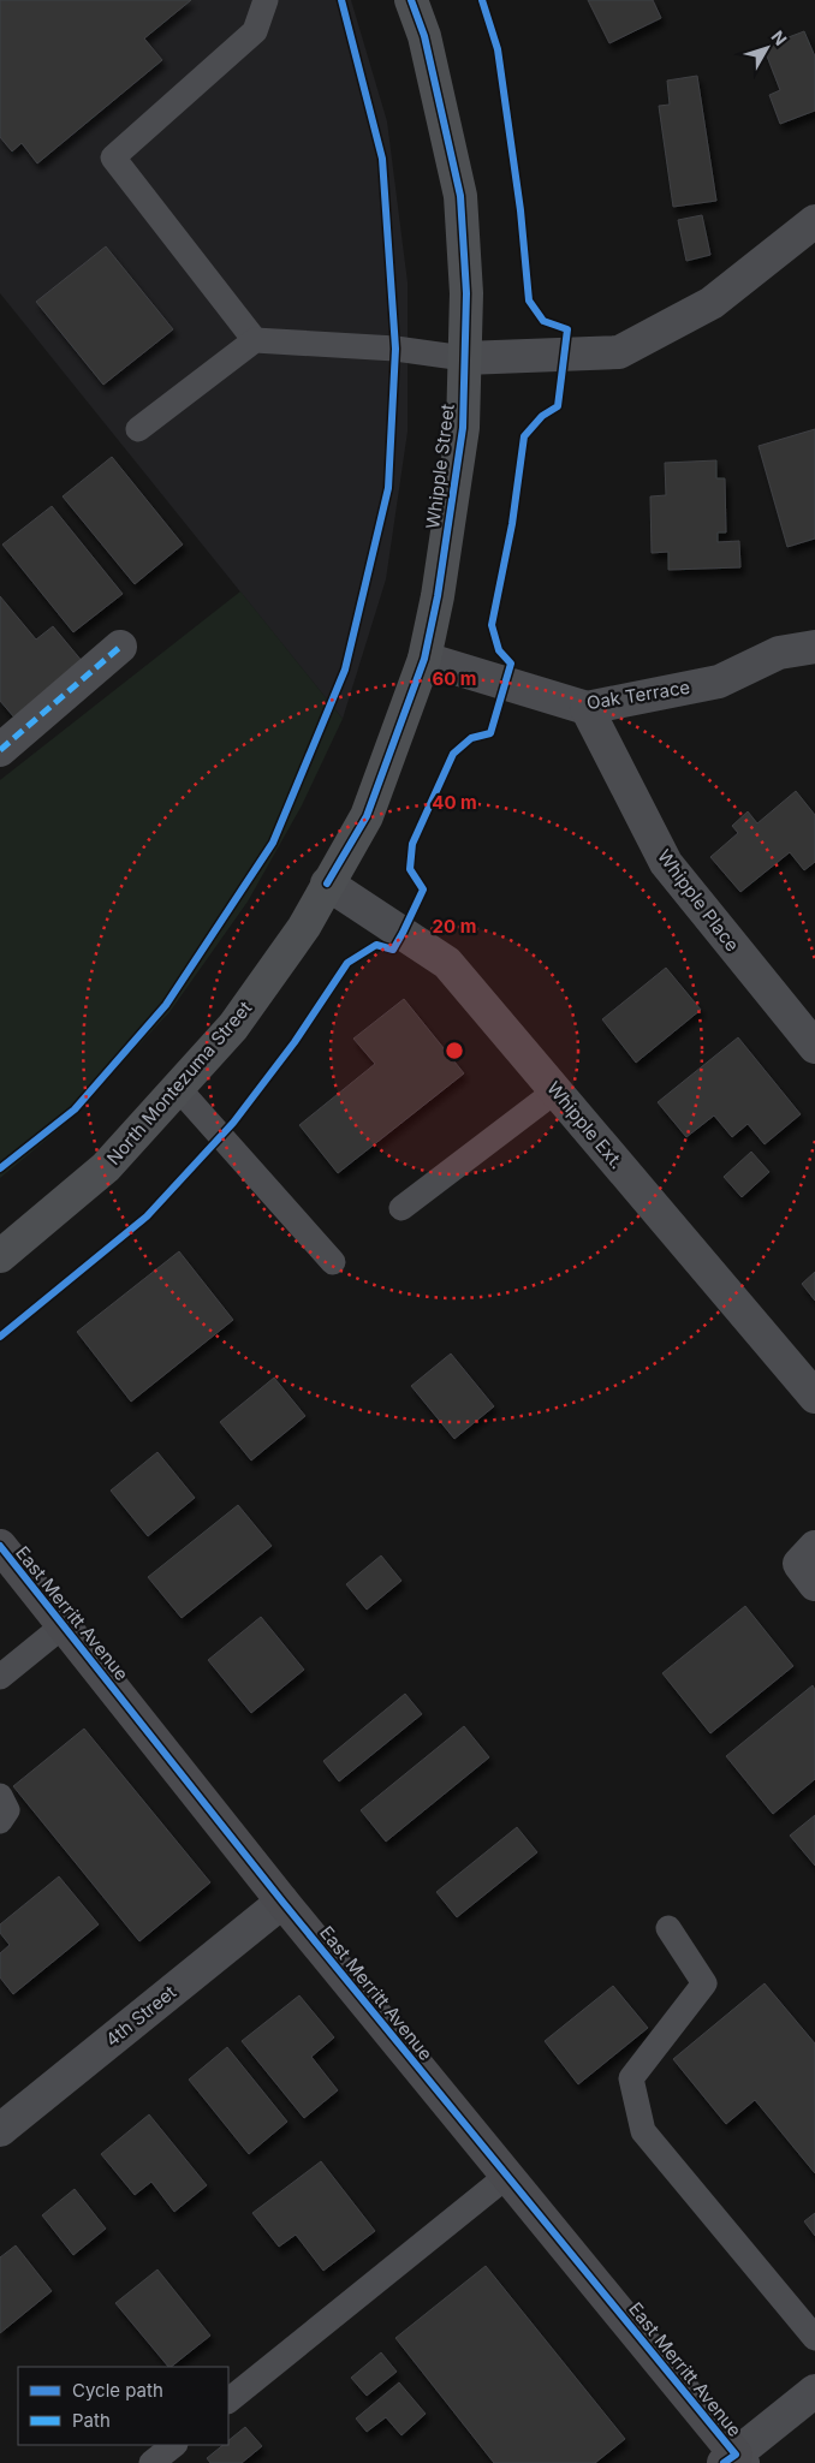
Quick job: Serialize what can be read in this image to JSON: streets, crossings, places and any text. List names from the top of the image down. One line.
{"streets":{"main road":["Whipple Street","North Montezuma Street"],"street":["Oak Terrace","Whipple Place","Whipple Ext.","East Merritt Avenue","4th Street"]},"crossings":[["Whipple Street","Oak Terrace"],["Whipple Street","North Montezuma Street"],["Whipple Street","Whipple Ext."],["Oak Terrace","Whipple Place"],["North Montezuma Street","Whipple Ext."],["East Merritt Avenue","4th Street"]],"legend":["Cycle path","Path"],"north":"top right","rings":["60 m","40 m","20 m"]}
